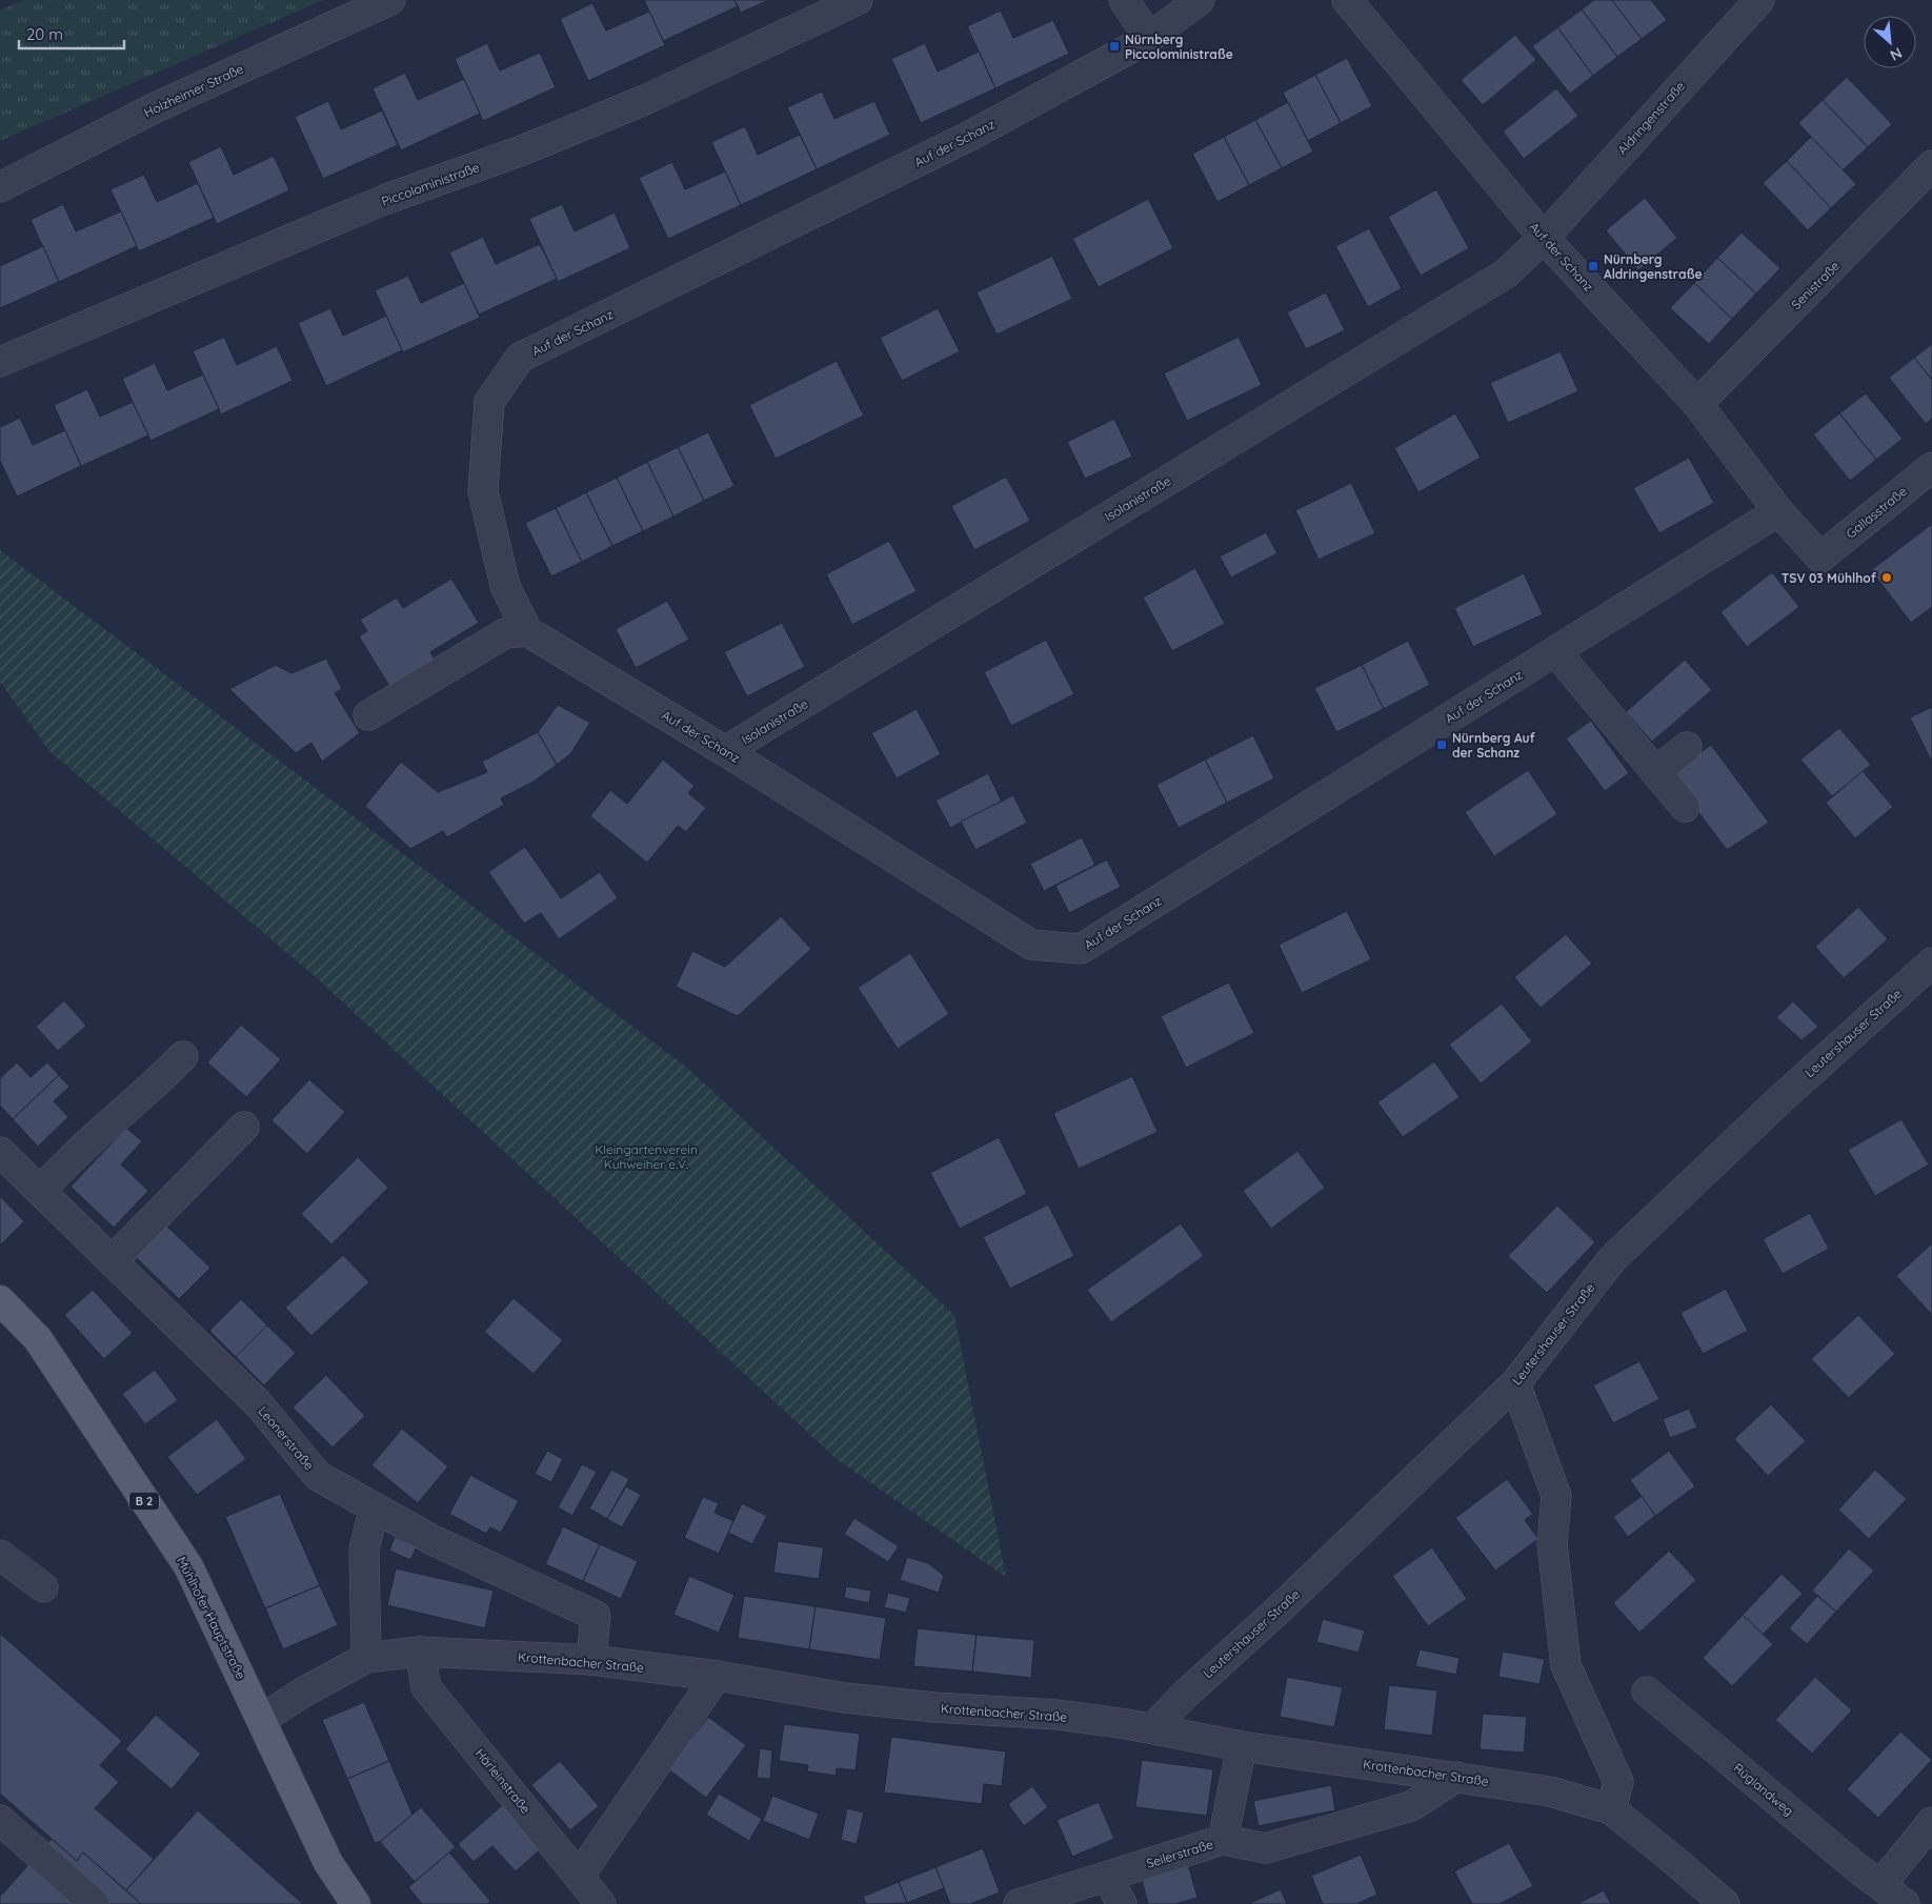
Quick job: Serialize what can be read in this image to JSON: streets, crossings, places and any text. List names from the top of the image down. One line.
{"streets":{"main road":["B 2","Mühlhofer Hauptstraße"],"street":["Holzheimer Straße","Aldringenstraße","Auf der Schanz","Piccoloministraße","Senistraße","Isolanistraße","Gallasstraße","Leutershauser Straße","Leonerstraße","Krottenbacher Straße","Härleinstraße","Rüglandweg","Seilerstraße"]},"crossings":[["Aldringenstraße","Auf der Schanz"],["Aldringenstraße","Isolanistraße"],["Auf der Schanz","Senistraße"],["Auf der Schanz","Isolanistraße"],["Auf der Schanz","Gallasstraße"],["Leutershauser Straße","Krottenbacher Straße"],["Leonerstraße","Krottenbacher Straße"],["Mühlhofer Hauptstraße","Krottenbacher Straße"],["Krottenbacher Straße","Härleinstraße"],["Krottenbacher Straße","Seilerstraße"]],"parks":["Kleingartenverein Kuhweiher e.V."],"places":{"transit":["Nürnberg Piccoloministraße","Nürnberg Aldringenstraße","Nürnberg Auf der Schanz"],"other":["TSV 03 Mühlhof"]},"scale_bar":"20 m","north":"bottom right"}
